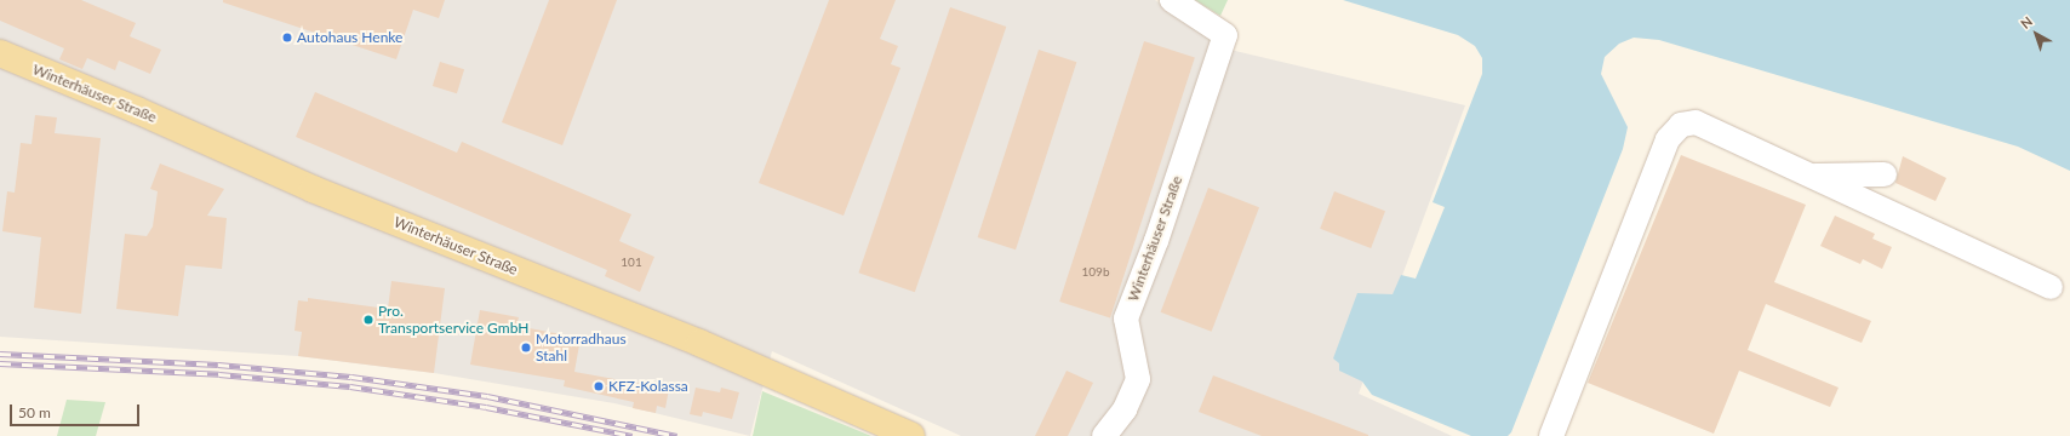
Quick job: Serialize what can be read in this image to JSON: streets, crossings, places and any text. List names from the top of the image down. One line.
{"streets":{"main road":["Winterhäuser Straße"]},"places":["Autohaus Henke","Pro. Transportservice GmbH","Motorradhaus Stahl","KFZ-Kolassa"],"house_numbers":["101","109b"],"scale_bar":"50 m","north":"top left"}
